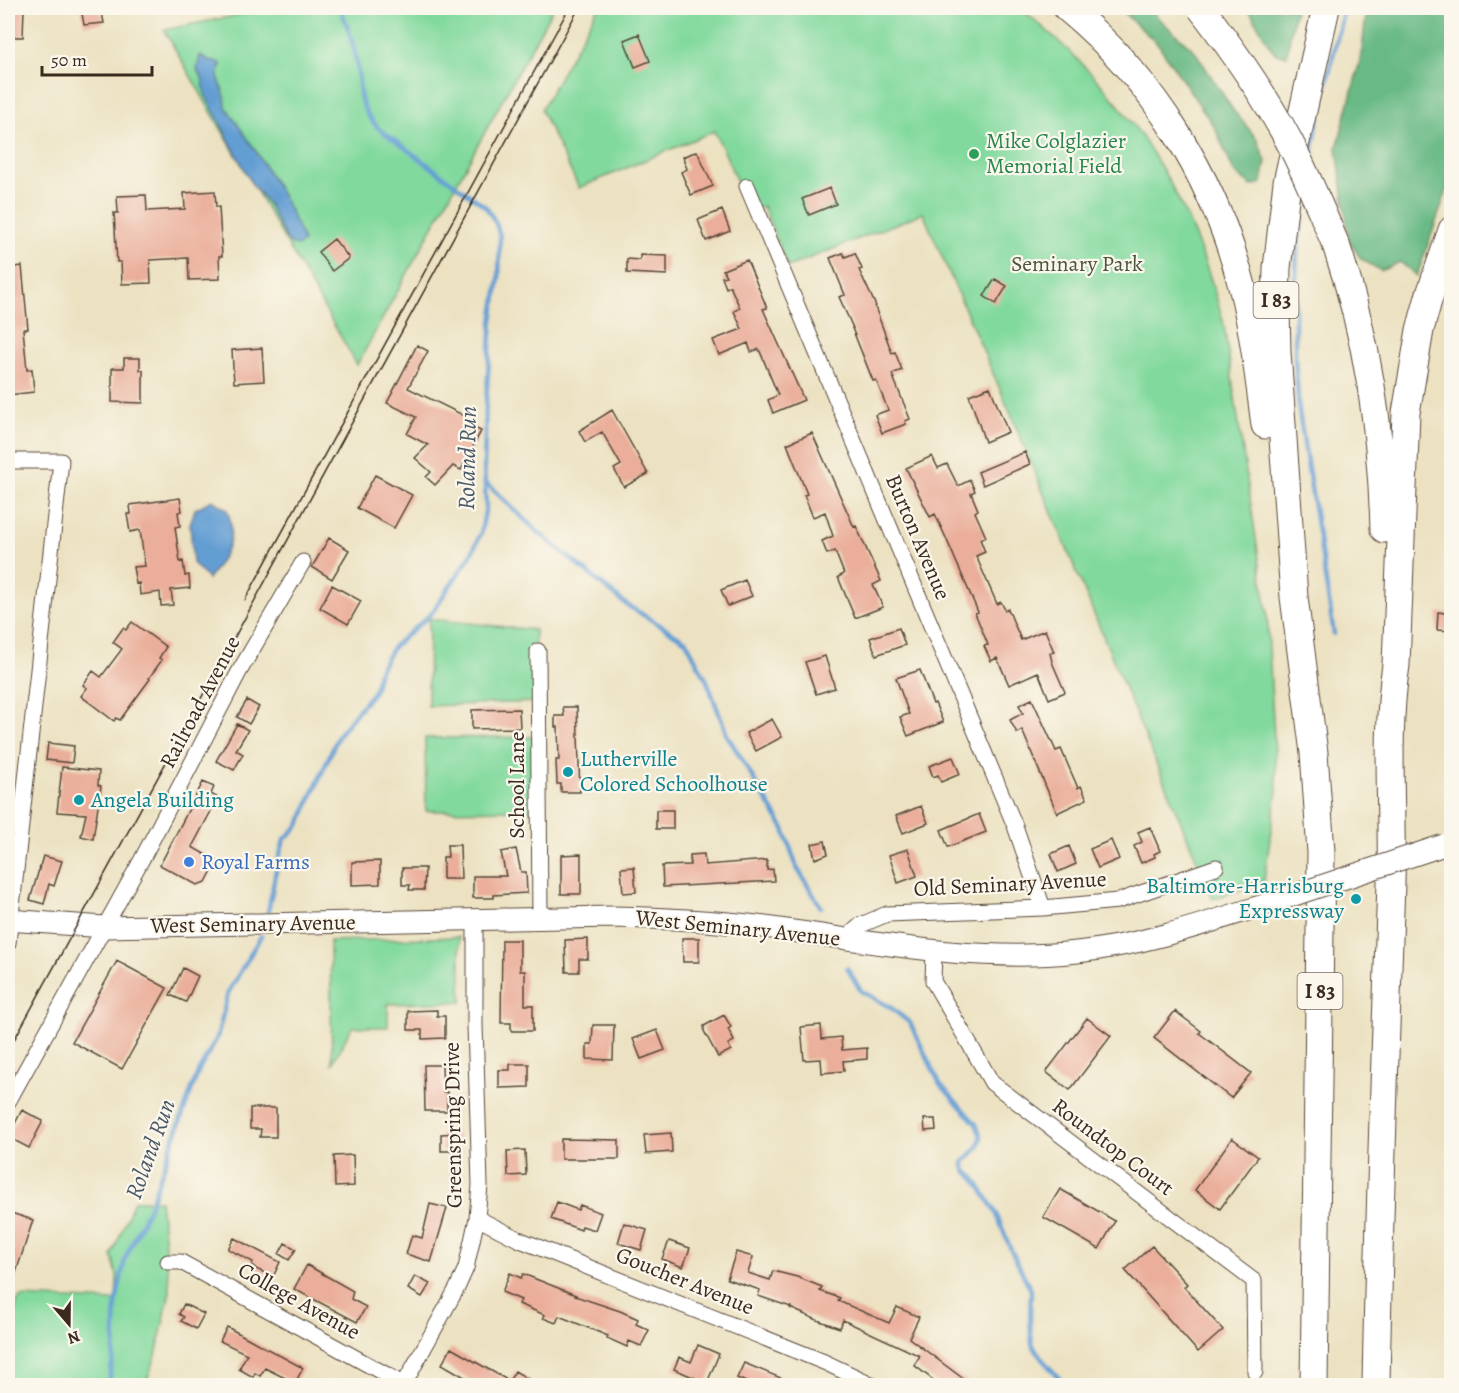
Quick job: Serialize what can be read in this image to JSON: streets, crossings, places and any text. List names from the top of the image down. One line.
{"streets":{"highway":["I 83"],"main road":["West Seminary Avenue"],"street":["Burton Avenue","Railroad Avenue","School Lane","Old Seminary Avenue","Greenspring Drive","Roundtop Court","Goucher Avenue","College Avenue"]},"crossings":[["Burton Avenue","Old Seminary Avenue"],["Railroad Avenue","West Seminary Avenue"],["School Lane","West Seminary Avenue"],["Old Seminary Avenue","West Seminary Avenue"],["West Seminary Avenue","Greenspring Drive"],["West Seminary Avenue","Roundtop Court"],["Greenspring Drive","Goucher Avenue"],["Greenspring Drive","College Avenue"]],"water":["Roland Run"],"parks":["Seminary Park"],"places":["Mike Colglazier Memorial Field","Lutherville Colored Schoolhouse","Angela Building","Royal Farms","Baltimore-Harrisburg Expressway"],"scale_bar":"50 m","north":"bottom"}
